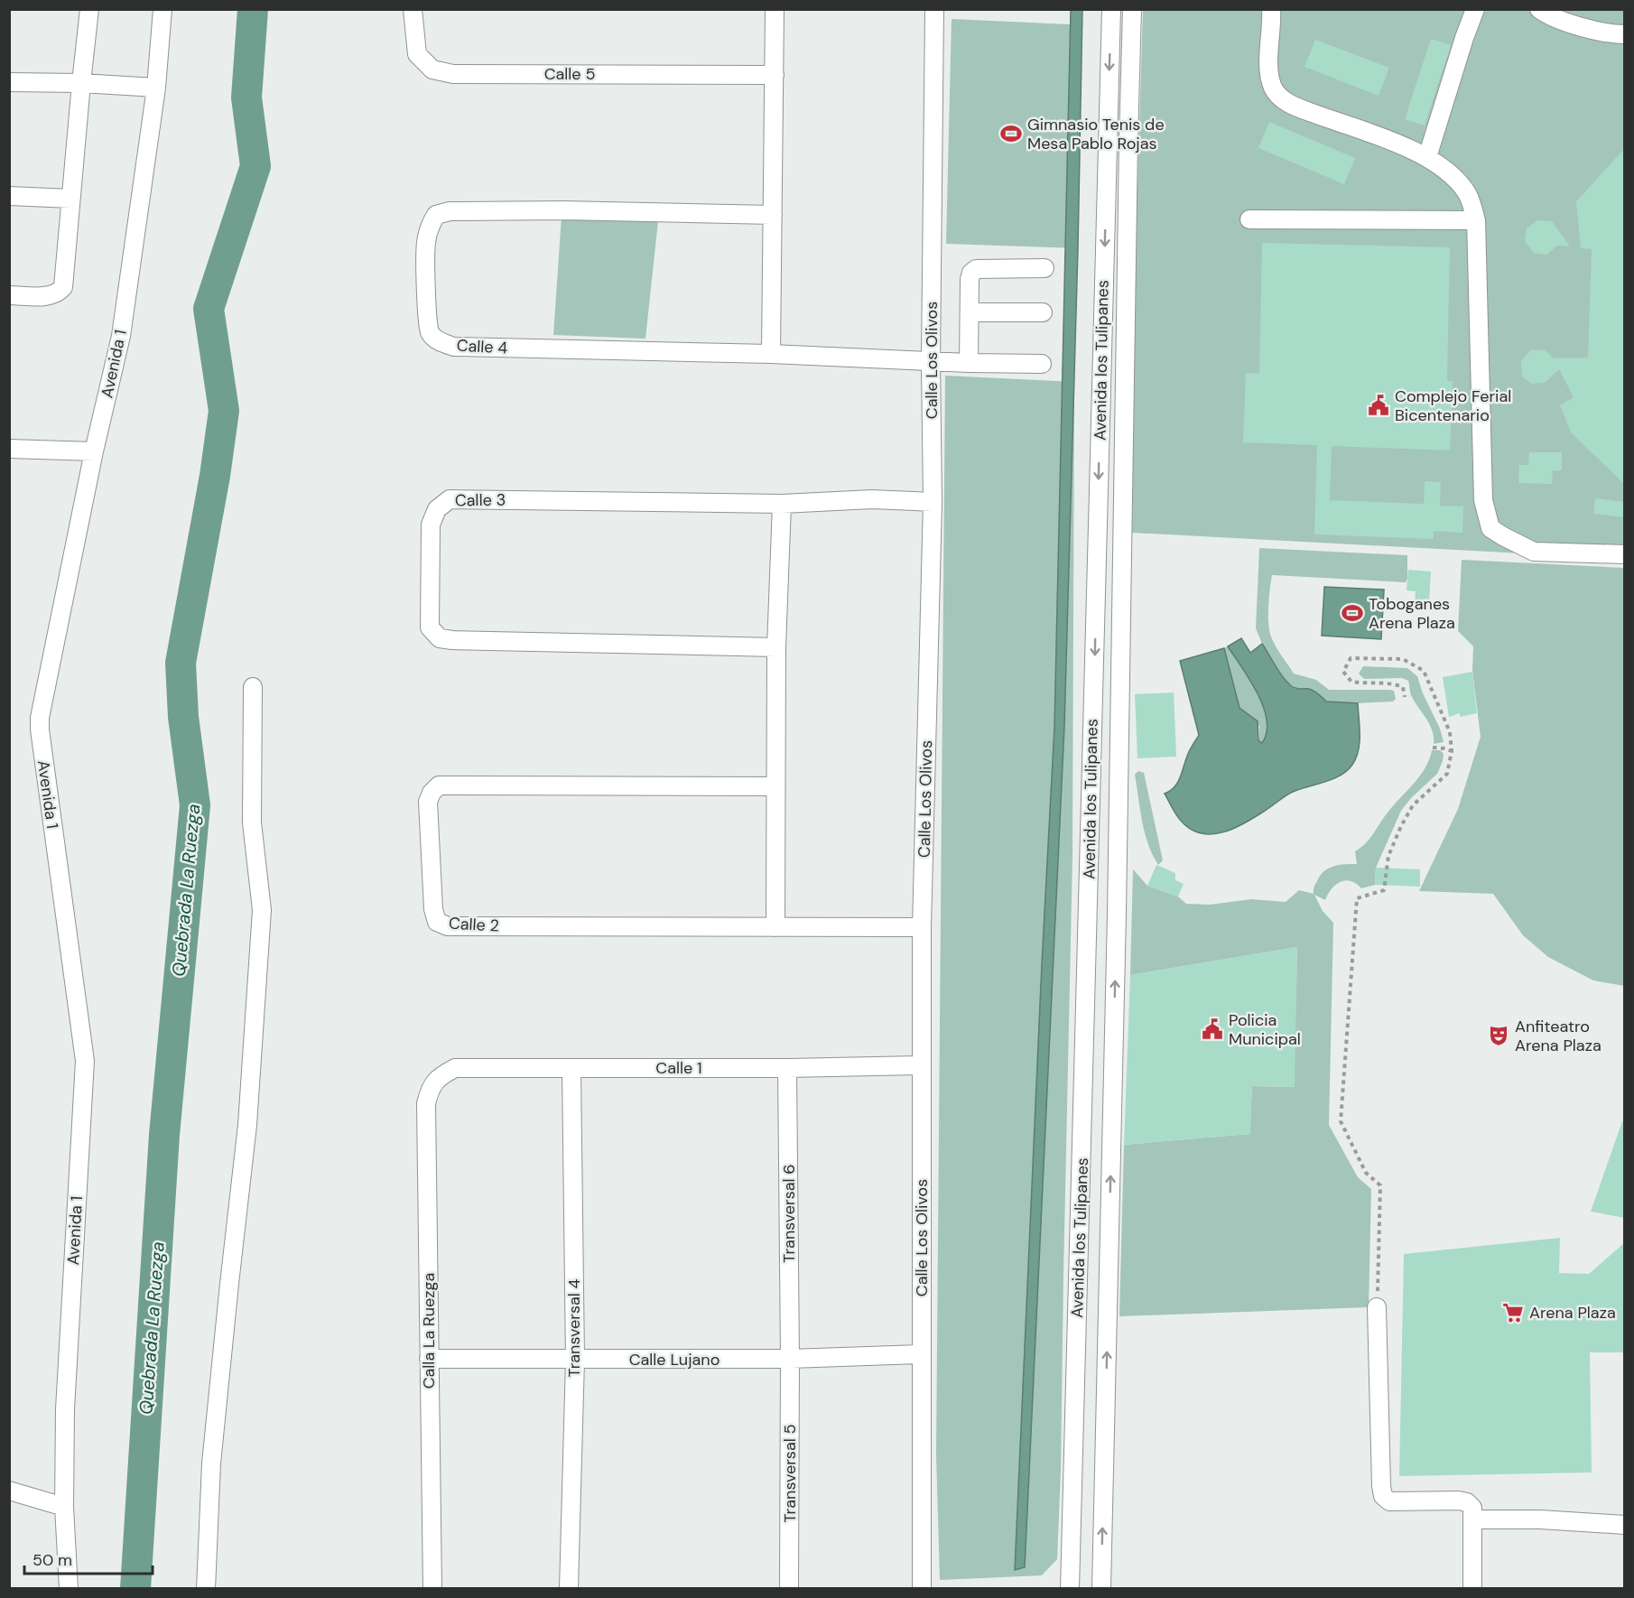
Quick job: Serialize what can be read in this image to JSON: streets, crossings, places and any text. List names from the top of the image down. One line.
{"streets":{"street":["Calle 5","Calle 4","Calle Los Olivos","Avenida los Tulipanes","Avenida 1","Calle 3","Calle 2","Calle 1","Transversal 6","Transversal 4","Calla La Ruezga","Calle Lujano","Transversal 5"]},"crossings":[["Calle 4","Calle Los Olivos"],["Calle Los Olivos","Calle 3"],["Calle Los Olivos","Calle 2"],["Calle Los Olivos","Calle 1"],["Calle Los Olivos","Calle Lujano"],["Calle 1","Transversal 6"],["Calle 1","Transversal 4"],["Calle 1","Calla La Ruezga"],["Transversal 6","Calle Lujano"],["Transversal 6","Transversal 5"],["Transversal 4","Calle Lujano"],["Calla La Ruezga","Calle Lujano"],["Calle Lujano","Transversal 5"]],"water":["Quebrada La Ruezga"],"places":{"sports":["Gimnasio Tenis de Mesa Pablo Rojas","Toboganes Arena Plaza"],"public building":["Complejo Ferial Bicentenario","Policia Municipal"],"theatre":["Anfiteatro Arena Plaza"],"supermarket":["Arena Plaza"]},"scale_bar":"50 m"}
